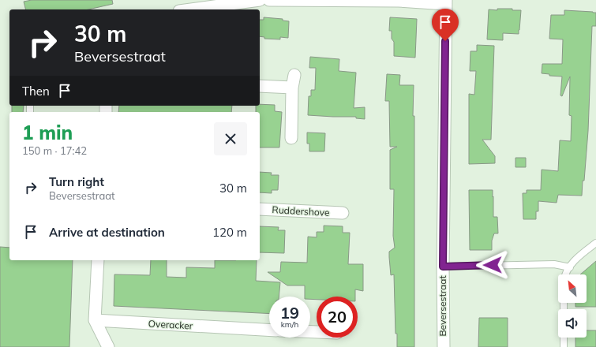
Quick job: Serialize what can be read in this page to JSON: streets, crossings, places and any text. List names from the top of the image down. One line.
{"streets":{"street":["Ruddershove","Beversestraat","Overacker"]},"north":"top left","page":{"turn":["30 m","Beversestraat"],"then":"Then","heading":["1 min","150 m · 17:42"],"list":[{"name":"Turn right","note":"Beversestraat","value":"30 m"},{"name":"Arrive at destination","value":"120 m"}],"speed":"19 km/h","limit":"20"}}
